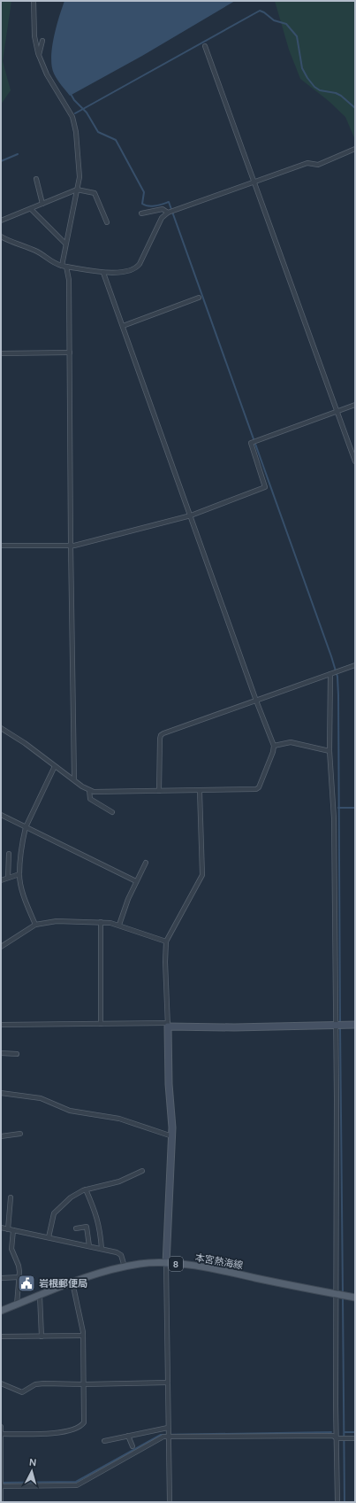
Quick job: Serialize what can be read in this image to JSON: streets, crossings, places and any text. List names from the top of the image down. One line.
{"streets":{"main road":["本宮熱海線","8"]},"places":{"public building":["岩根郵便局"]},"north":"top"}
